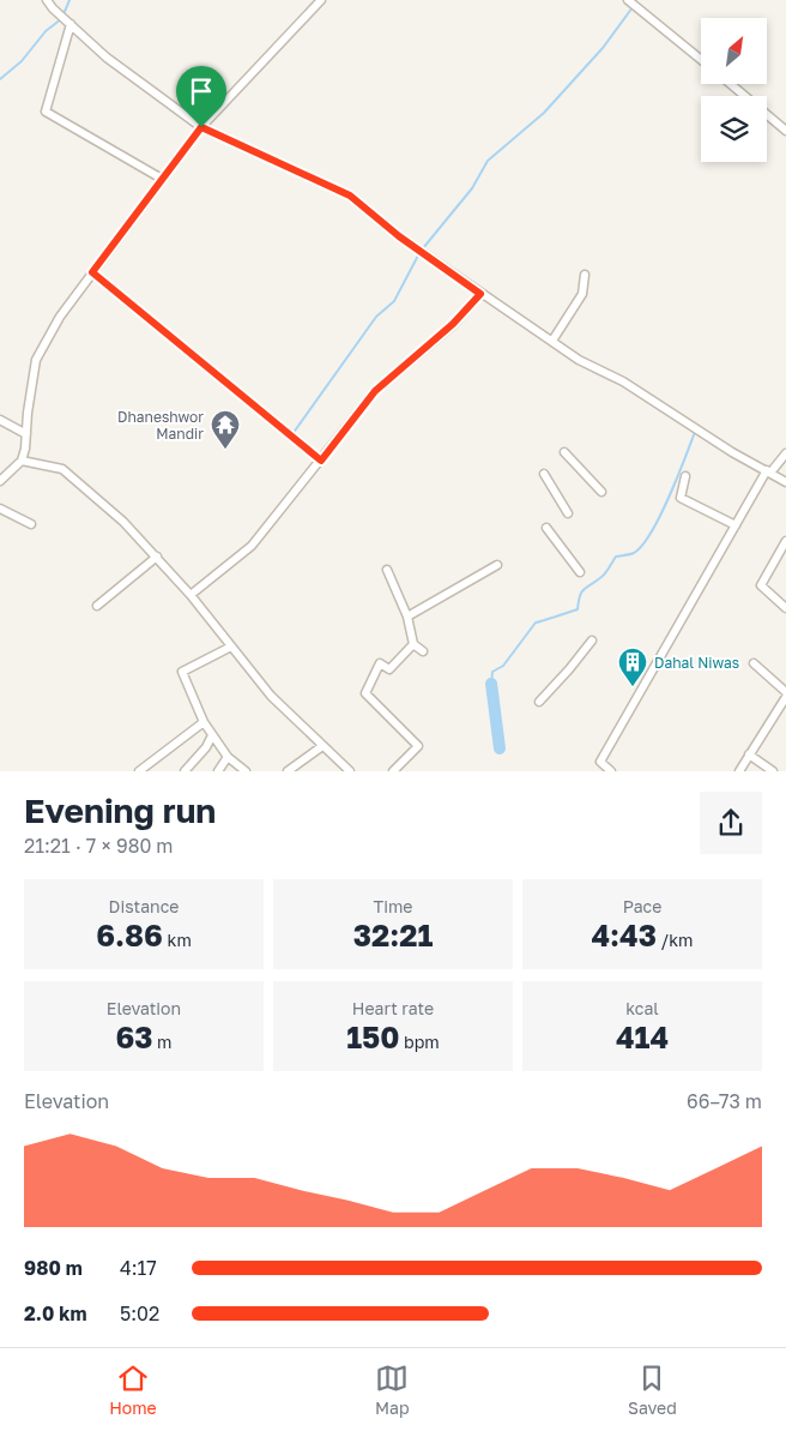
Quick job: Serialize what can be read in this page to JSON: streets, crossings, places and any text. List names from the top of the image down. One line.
{"places":{"temple":["Dhaneshwor Mandir"],"building":["Dahal Niwas"]},"north":"top right","page":{"heading":["Evening run","21:21 · 7 × 980 m"],"stats":[["Distance","6.86 km"],["Time","32:21"],["Pace","4:43 /km"],["Elevation","63 m"],["Heart rate","150 bpm"],["kcal","414"]],"chart":["Elevation","66–73 m"],"list":[{"name":"980 m","note":"4:17"},{"name":"2.0 km","note":"5:02"}],"tabs":["Home","Map","Saved"]}}
